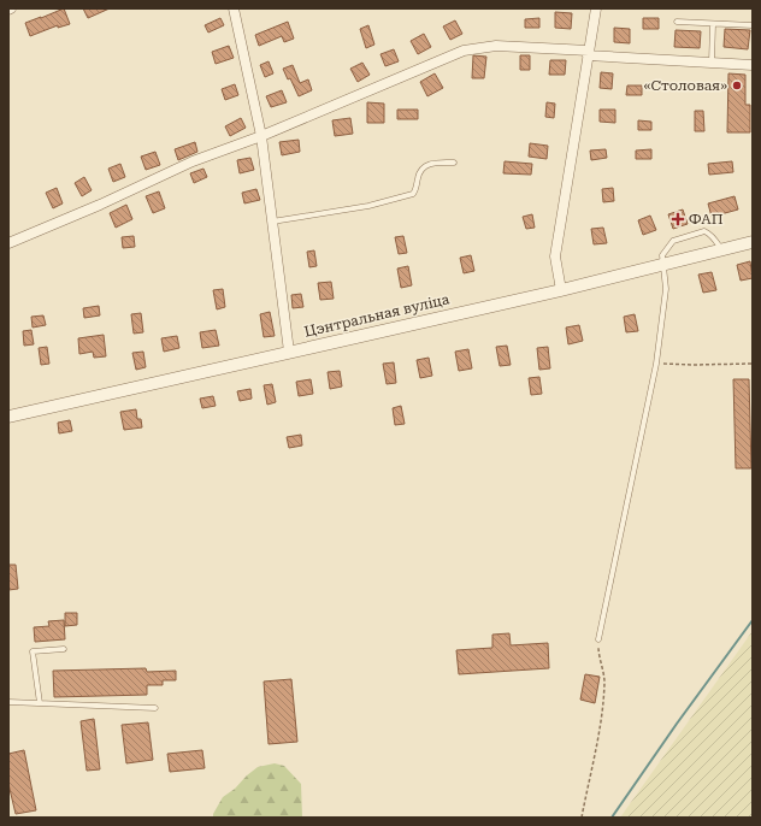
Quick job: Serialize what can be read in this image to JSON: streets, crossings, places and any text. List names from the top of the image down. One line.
{"streets":{"street":["Цэнтральная вуліца"]},"places":{"other":["«Столовая»"],"health":["ФАП"]}}
